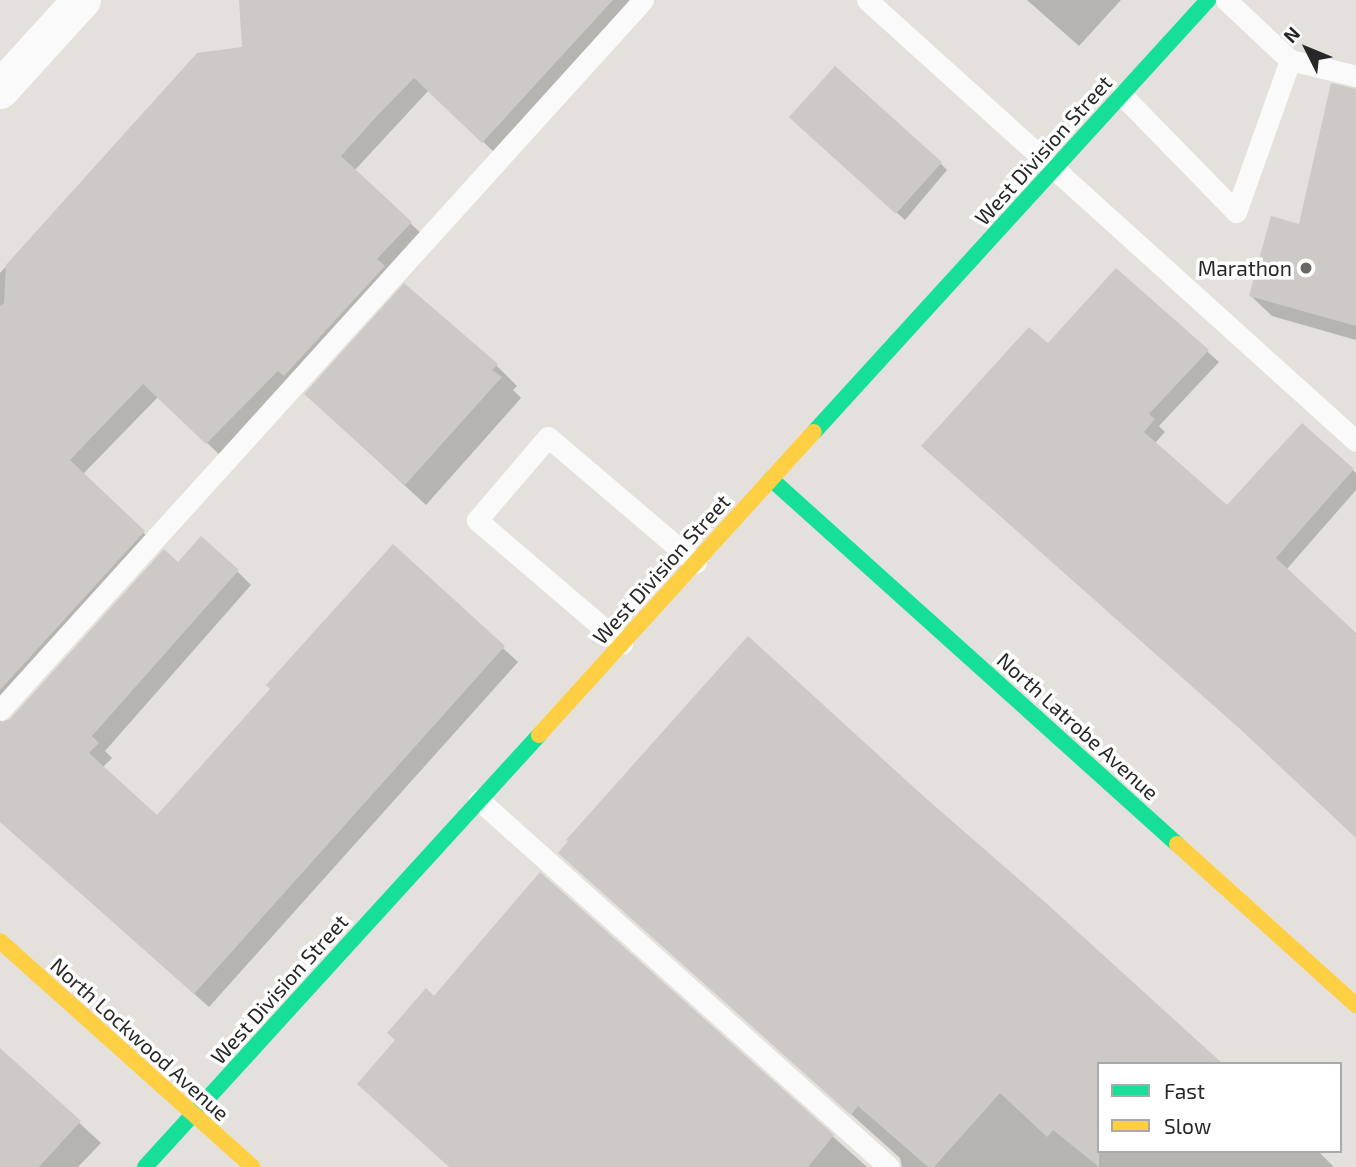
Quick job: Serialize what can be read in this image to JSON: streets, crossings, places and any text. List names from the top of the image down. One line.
{"streets":{"main road":["West Division Street","North Latrobe Avenue","North Lockwood Avenue"]},"crossings":[["West Division Street","North Latrobe Avenue"],["West Division Street","North Lockwood Avenue"]],"places":["Marathon"],"legend":["Fast","Slow"],"north":"top left"}
